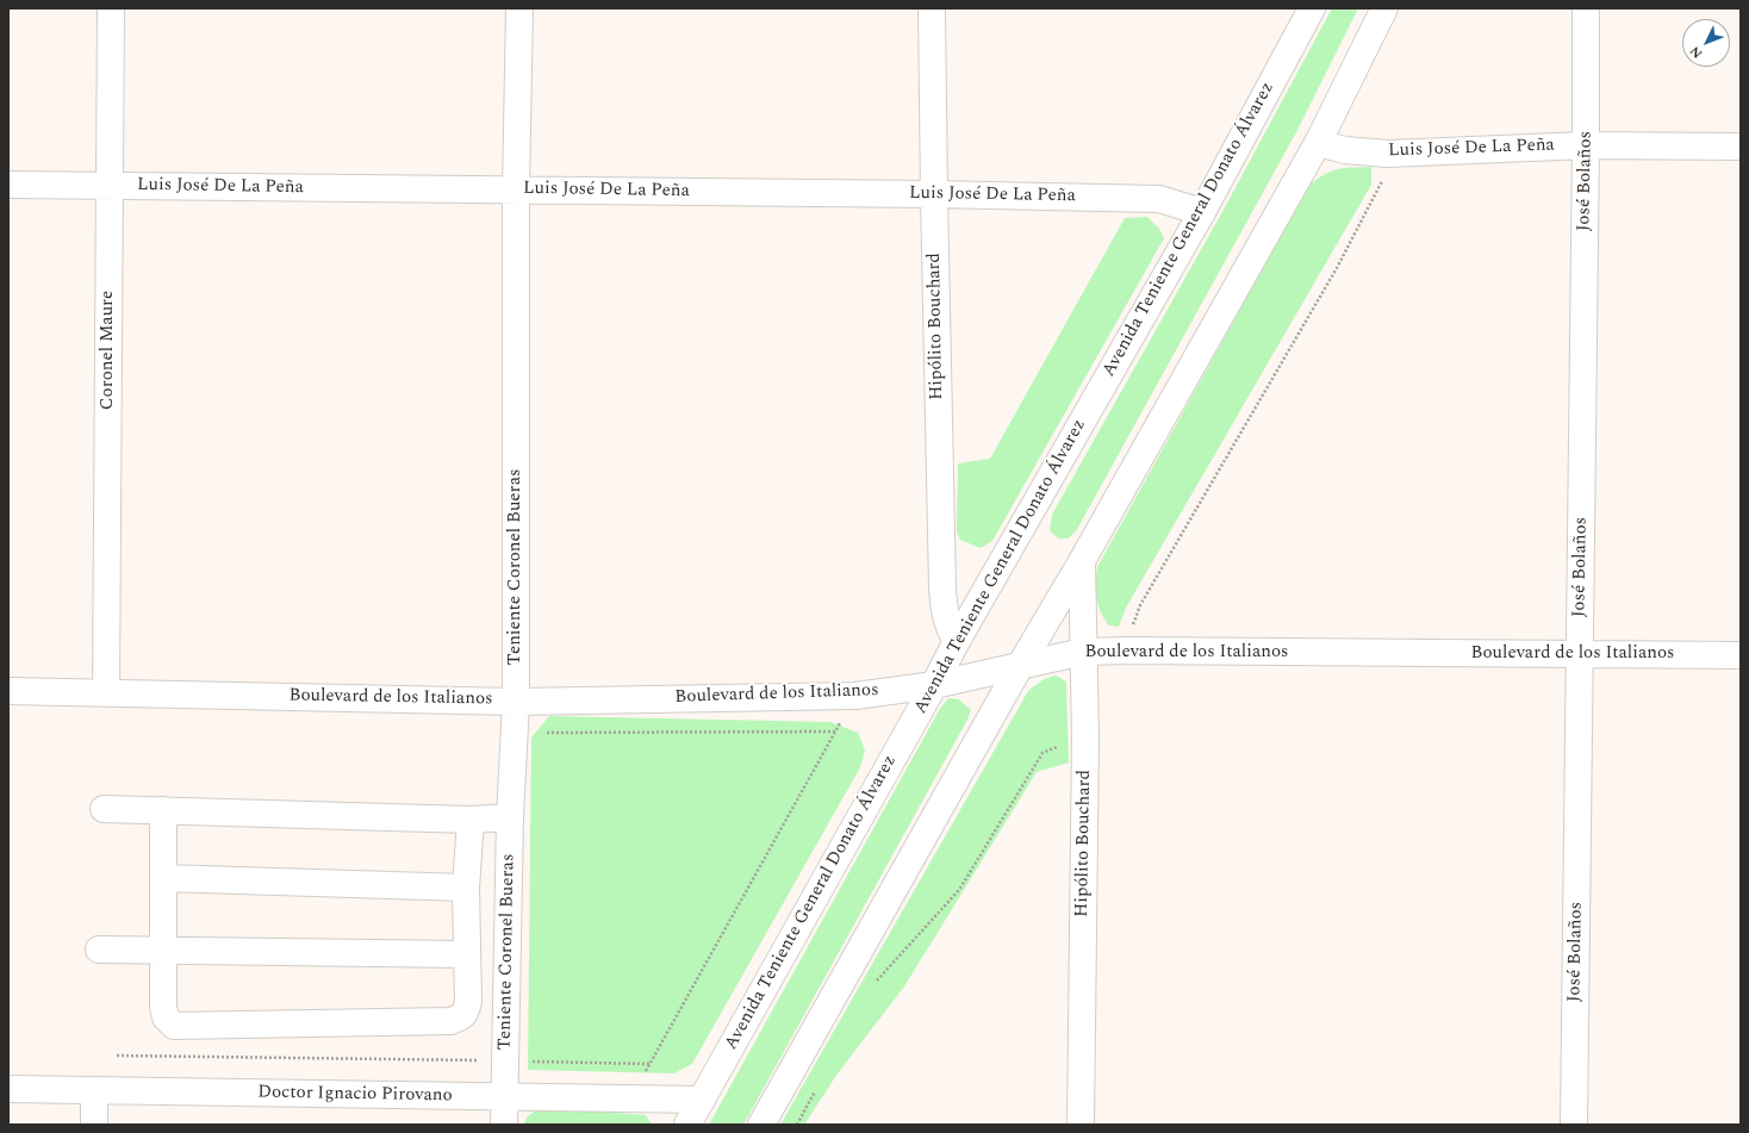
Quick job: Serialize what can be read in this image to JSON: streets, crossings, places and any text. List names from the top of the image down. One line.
{"streets":{"street":["Luis José De La Peña","José Bolaños","Avenida Teniente General Donato Álvarez","Hipólito Bouchard","Coronel Maure","Teniente Coronel Bueras","Boulevard de los Italianos","Doctor Ignacio Pirovano"]},"crossings":[["Luis José De La Peña","José Bolaños"],["Luis José De La Peña","Avenida Teniente General Donato Álvarez"],["Luis José De La Peña","Hipólito Bouchard"],["Luis José De La Peña","Coronel Maure"],["Luis José De La Peña","Teniente Coronel Bueras"],["José Bolaños","Boulevard de los Italianos"],["Avenida Teniente General Donato Álvarez","Hipólito Bouchard"],["Avenida Teniente General Donato Álvarez","Boulevard de los Italianos"],["Avenida Teniente General Donato Álvarez","Doctor Ignacio Pirovano"],["Hipólito Bouchard","Boulevard de los Italianos"],["Coronel Maure","Boulevard de los Italianos"],["Teniente Coronel Bueras","Boulevard de los Italianos"],["Teniente Coronel Bueras","Doctor Ignacio Pirovano"]],"north":"bottom left"}
